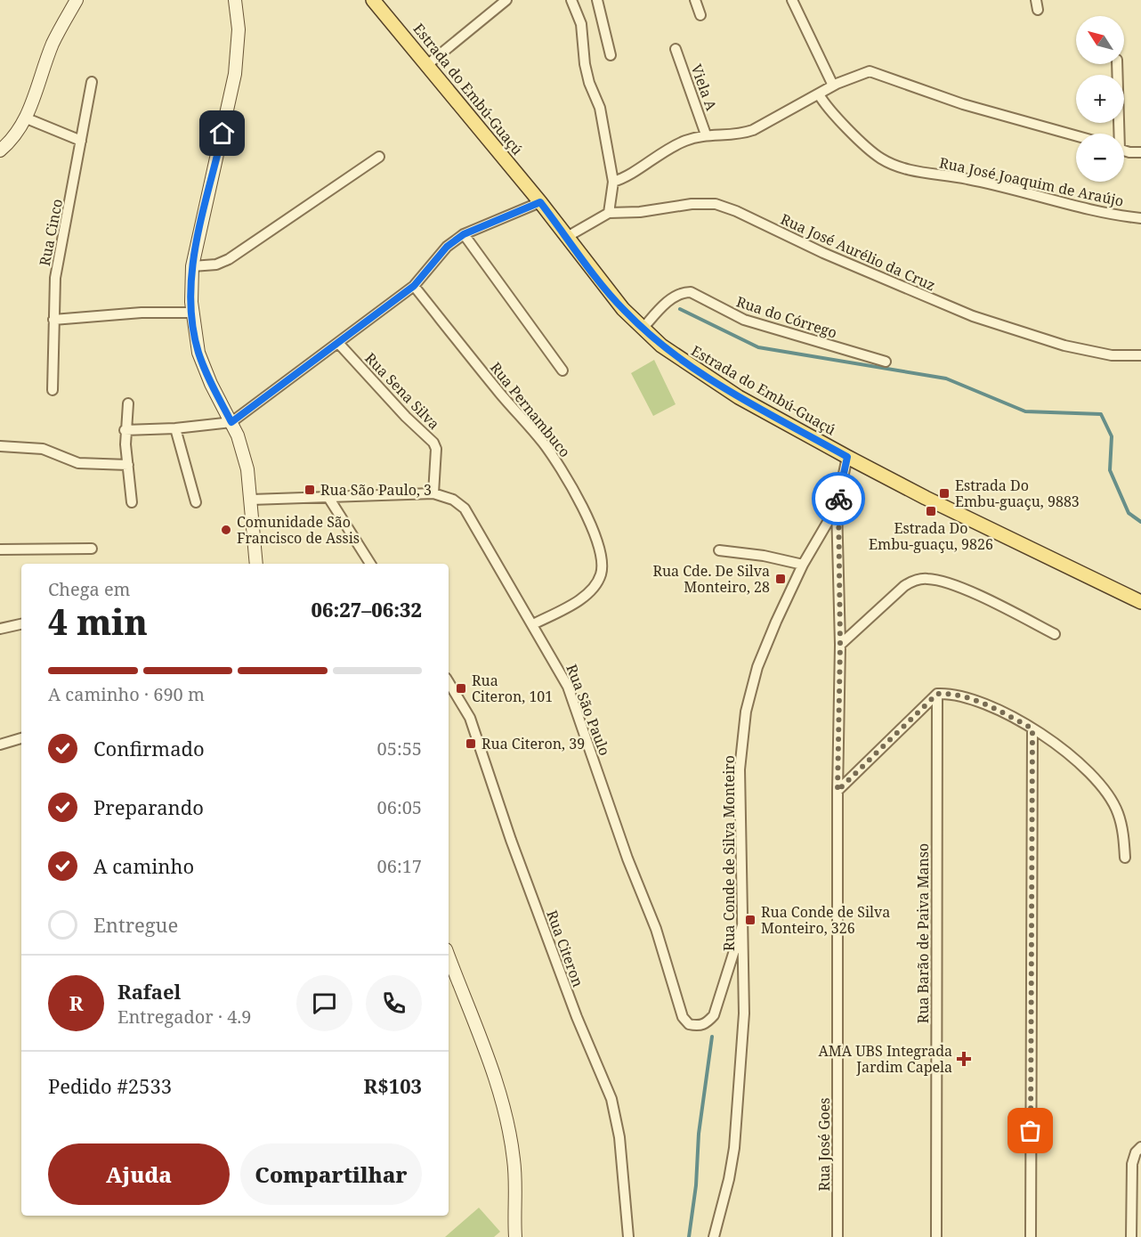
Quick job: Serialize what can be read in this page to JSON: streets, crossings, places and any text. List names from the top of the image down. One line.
{"streets":{"main road":["Estrada do Embú-Guaçú"],"street":["Viela A","Rua José Joaquim de Araújo","Rua Cinco","Rua José Aurélio da Cruz","Rua do Córrego","Rua Sena Silva","Rua Pernambuco","Rua São Paulo","Rua Conde de Silva Monteiro","Rua Barão de Paiva Manso","Rua Citeron","Rua José Goes"]},"crossings":[["Estrada do Embú-Guaçú","Rua José Aurélio da Cruz"],["Estrada do Embú-Guaçú","Rua do Córrego"],["Estrada do Embú-Guaçú","Rua Conde de Silva Monteiro"],["Rua Sena Silva","Rua São Paulo"],["Rua Pernambuco","Rua São Paulo"],["Rua São Paulo","Rua Conde de Silva Monteiro"],["Rua Conde de Silva Monteiro","Rua José Goes"]],"places":{"transit":["Rua São Paulo, 3","Estrada Do Embu-guaçu, 9883","Estrada Do Embu-guaçu, 9826","Rua Cde. De Silva Monteiro, 28","Rua Citeron, 101","Rua Citeron, 39","Rua Conde de Silva Monteiro, 326"],"other":["Comunidade São Francisco de Assis"],"health":["AMA UBS Integrada Jardim Capela"]},"north":"top left","page":{"map_buttons":["+","−"],"heading":["4 min","Chega em","06:27–06:32"],"panel":["Rafael","Entregador · 4.9","Pedido #2533","R$103"],"bar":"A caminho · 690 m","list":[["Confirmado","05:55"],["Preparando","06:05"],["A caminho","06:17"],"Entregue"],"round":"R","buttons":["Ajuda","Compartilhar"]}}
